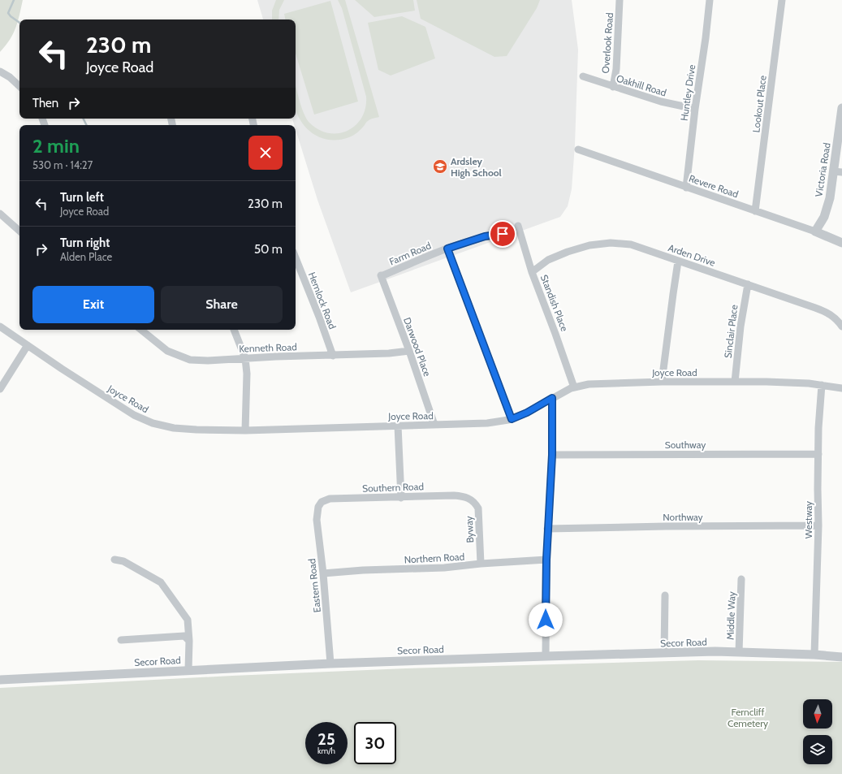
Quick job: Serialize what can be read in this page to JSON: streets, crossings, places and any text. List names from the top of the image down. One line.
{"streets":{"street":["Overlook Road","Oakhill Road","Huntley Drive","Lookout Place","Victoria Road","Revere Road","Farm Road","Arden Drive","Hemlock Road","Standish Place","Sinclair Place","Darwood Place","Kenneth Road","Joyce Road","Southway","Southern Road","Northway","Westway","Byway","Northern Road","Eastern Road","Middle Way","Secor Road"]},"crossings":[["Overlook Road","Oakhill Road"],["Oakhill Road","Huntley Drive"],["Huntley Drive","Revere Road"],["Lookout Place","Revere Road"],["Victoria Road","Revere Road"],["Farm Road","Darwood Place"],["Arden Drive","Standish Place"],["Arden Drive","Sinclair Place"],["Hemlock Road","Kenneth Road"],["Standish Place","Joyce Road"],["Sinclair Place","Joyce Road"],["Darwood Place","Kenneth Road"],["Darwood Place","Joyce Road"],["Joyce Road","Westway"],["Southway","Westway"],["Southern Road","Byway"],["Southern Road","Eastern Road"],["Northway","Westway"],["Westway","Secor Road"],["Byway","Northern Road"],["Northern Road","Eastern Road"],["Eastern Road","Secor Road"],["Middle Way","Secor Road"]],"parks":["Ferncliff Cemetery"],"places":{"school or university":["Ardsley High School"]},"north":"bottom","page":{"turn":["230 m","Joyce Road"],"then":"Then","heading":["2 min","530 m · 14:27"],"list":[{"name":"Turn left","note":"Joyce Road","value":"230 m"},{"name":"Turn right","note":"Alden Place","value":"50 m"}],"buttons":["Exit","Share"],"speed":"25 km/h","limit":"30"}}
